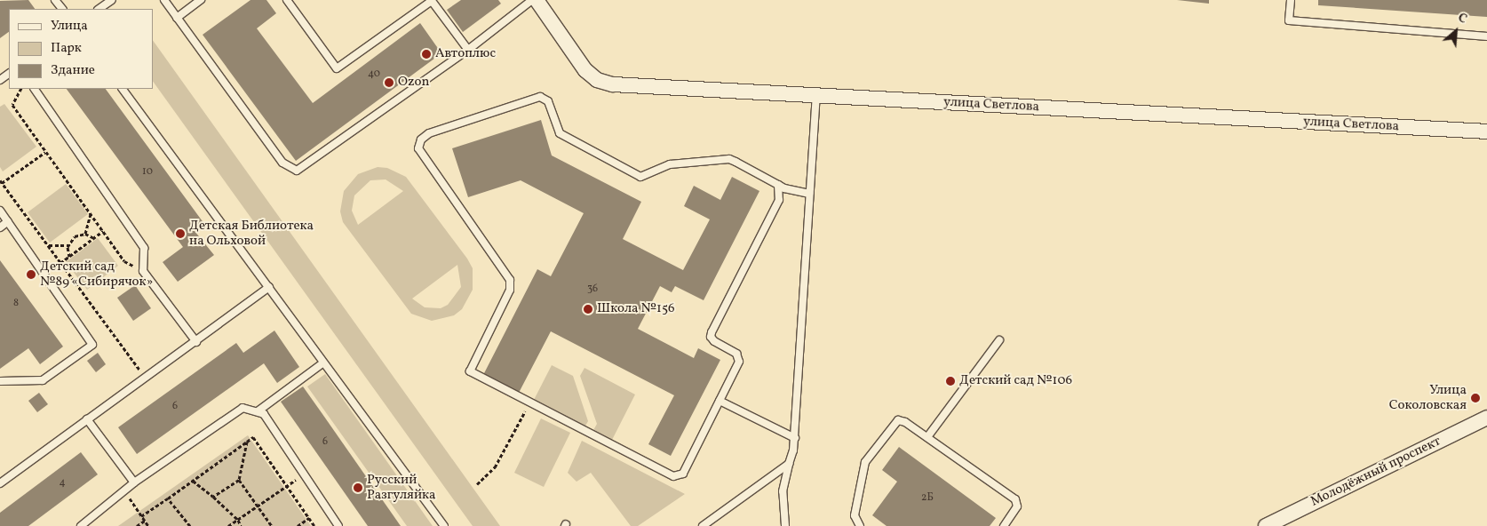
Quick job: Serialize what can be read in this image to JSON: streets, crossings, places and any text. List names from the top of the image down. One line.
{"streets":{"street":["улица Светлова","Молодёжный проспект"]},"places":["Автоплюс","Ozon","Детская Библиотека на Ольховой","Детский сад №89 «Сибирячок»","Школа №156","Детский сад №106","Улица Соколовская","Русский Разгуляйка"],"house_numbers":["40","10","36","8","6","6","4","2Б"],"legend":["Улица","Парк","Здание"],"north":"top right"}
